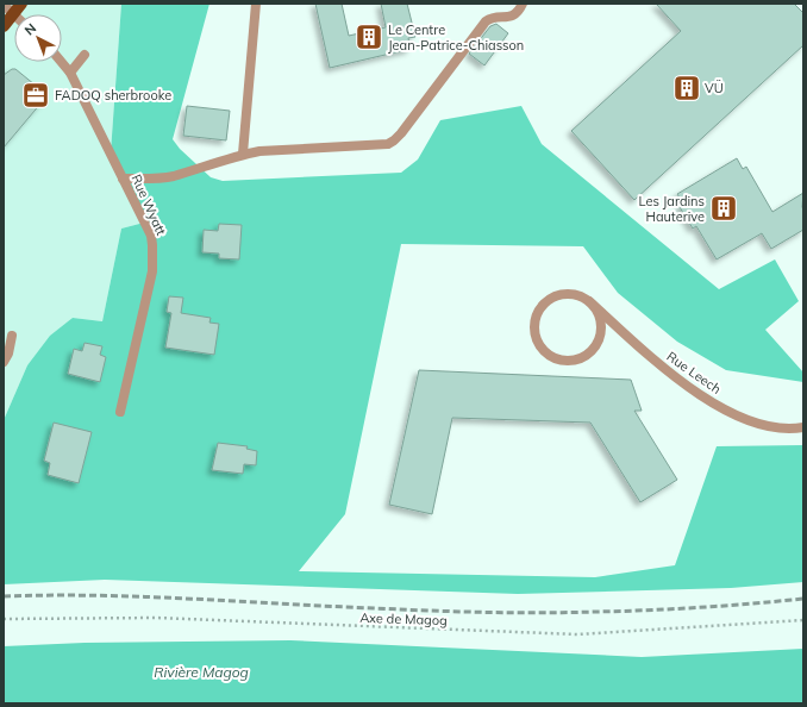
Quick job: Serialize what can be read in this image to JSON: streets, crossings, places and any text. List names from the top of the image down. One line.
{"streets":{"street":["Rue Wyatt","Rue Leech"],"path":["Axe de Magog"]},"water":["Rivière Magog"],"places":{"building":["Le Centre Jean-Patrice-Chiasson","VÜ","Les Jardins Hauterive"],"office":["FADOQ sherbrooke"]},"north":"top left"}
